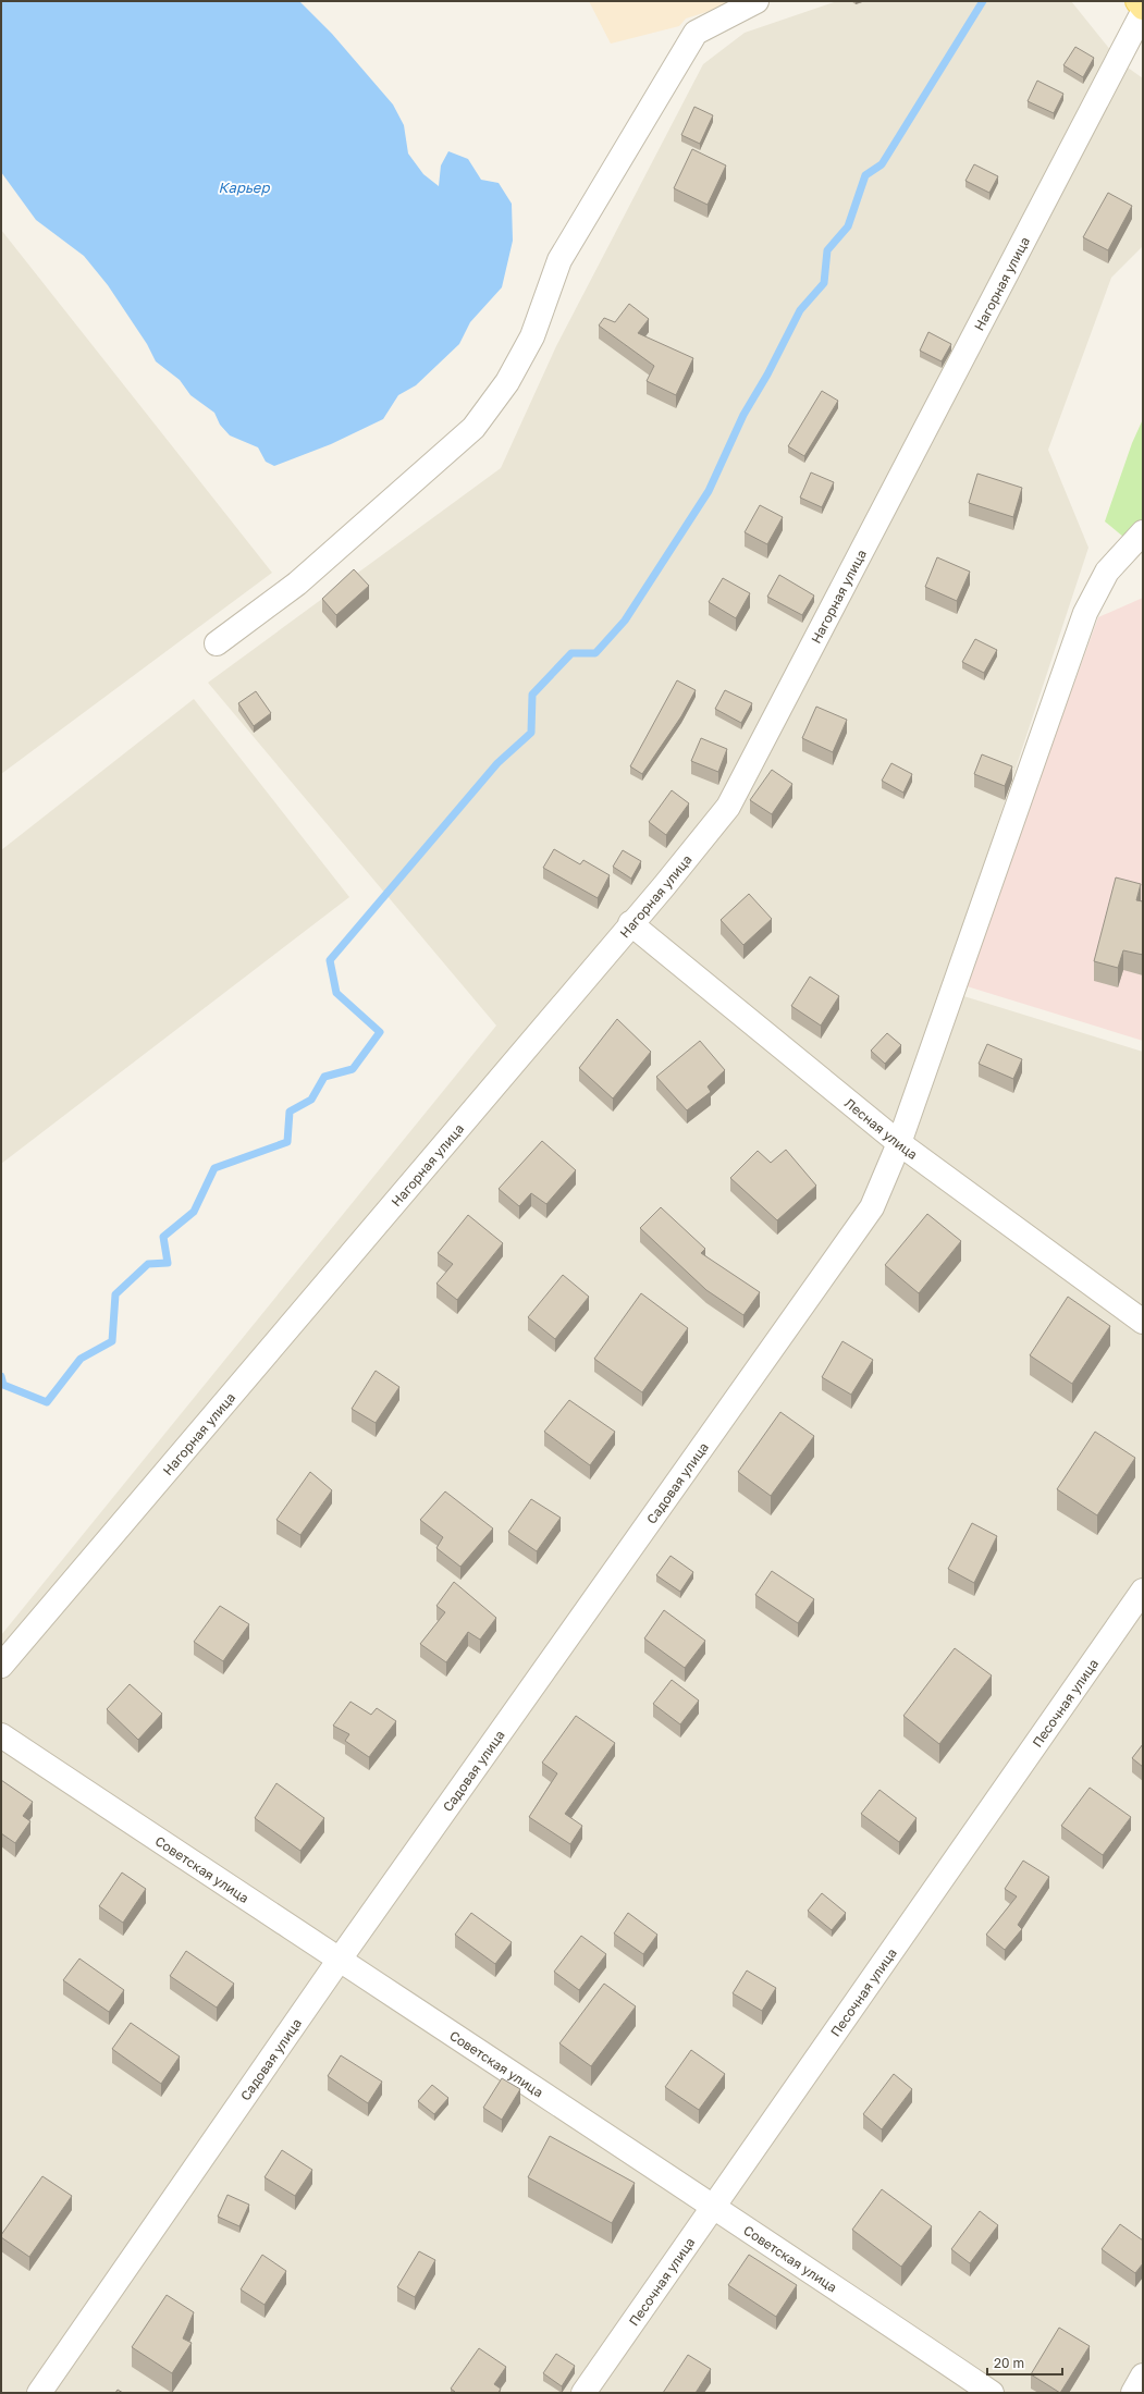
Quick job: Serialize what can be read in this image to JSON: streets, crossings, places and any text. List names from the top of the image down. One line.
{"streets":{"street":["Нагорная улица","Лесная улица","Садовая улица","Песочная улица","Советская улица"]},"crossings":[["Нагорная улица","Лесная улица"],["Лесная улица","Садовая улица"],["Садовая улица","Советская улица"],["Песочная улица","Советская улица"]],"water":["Карьер"],"scale_bar":"20 m"}
